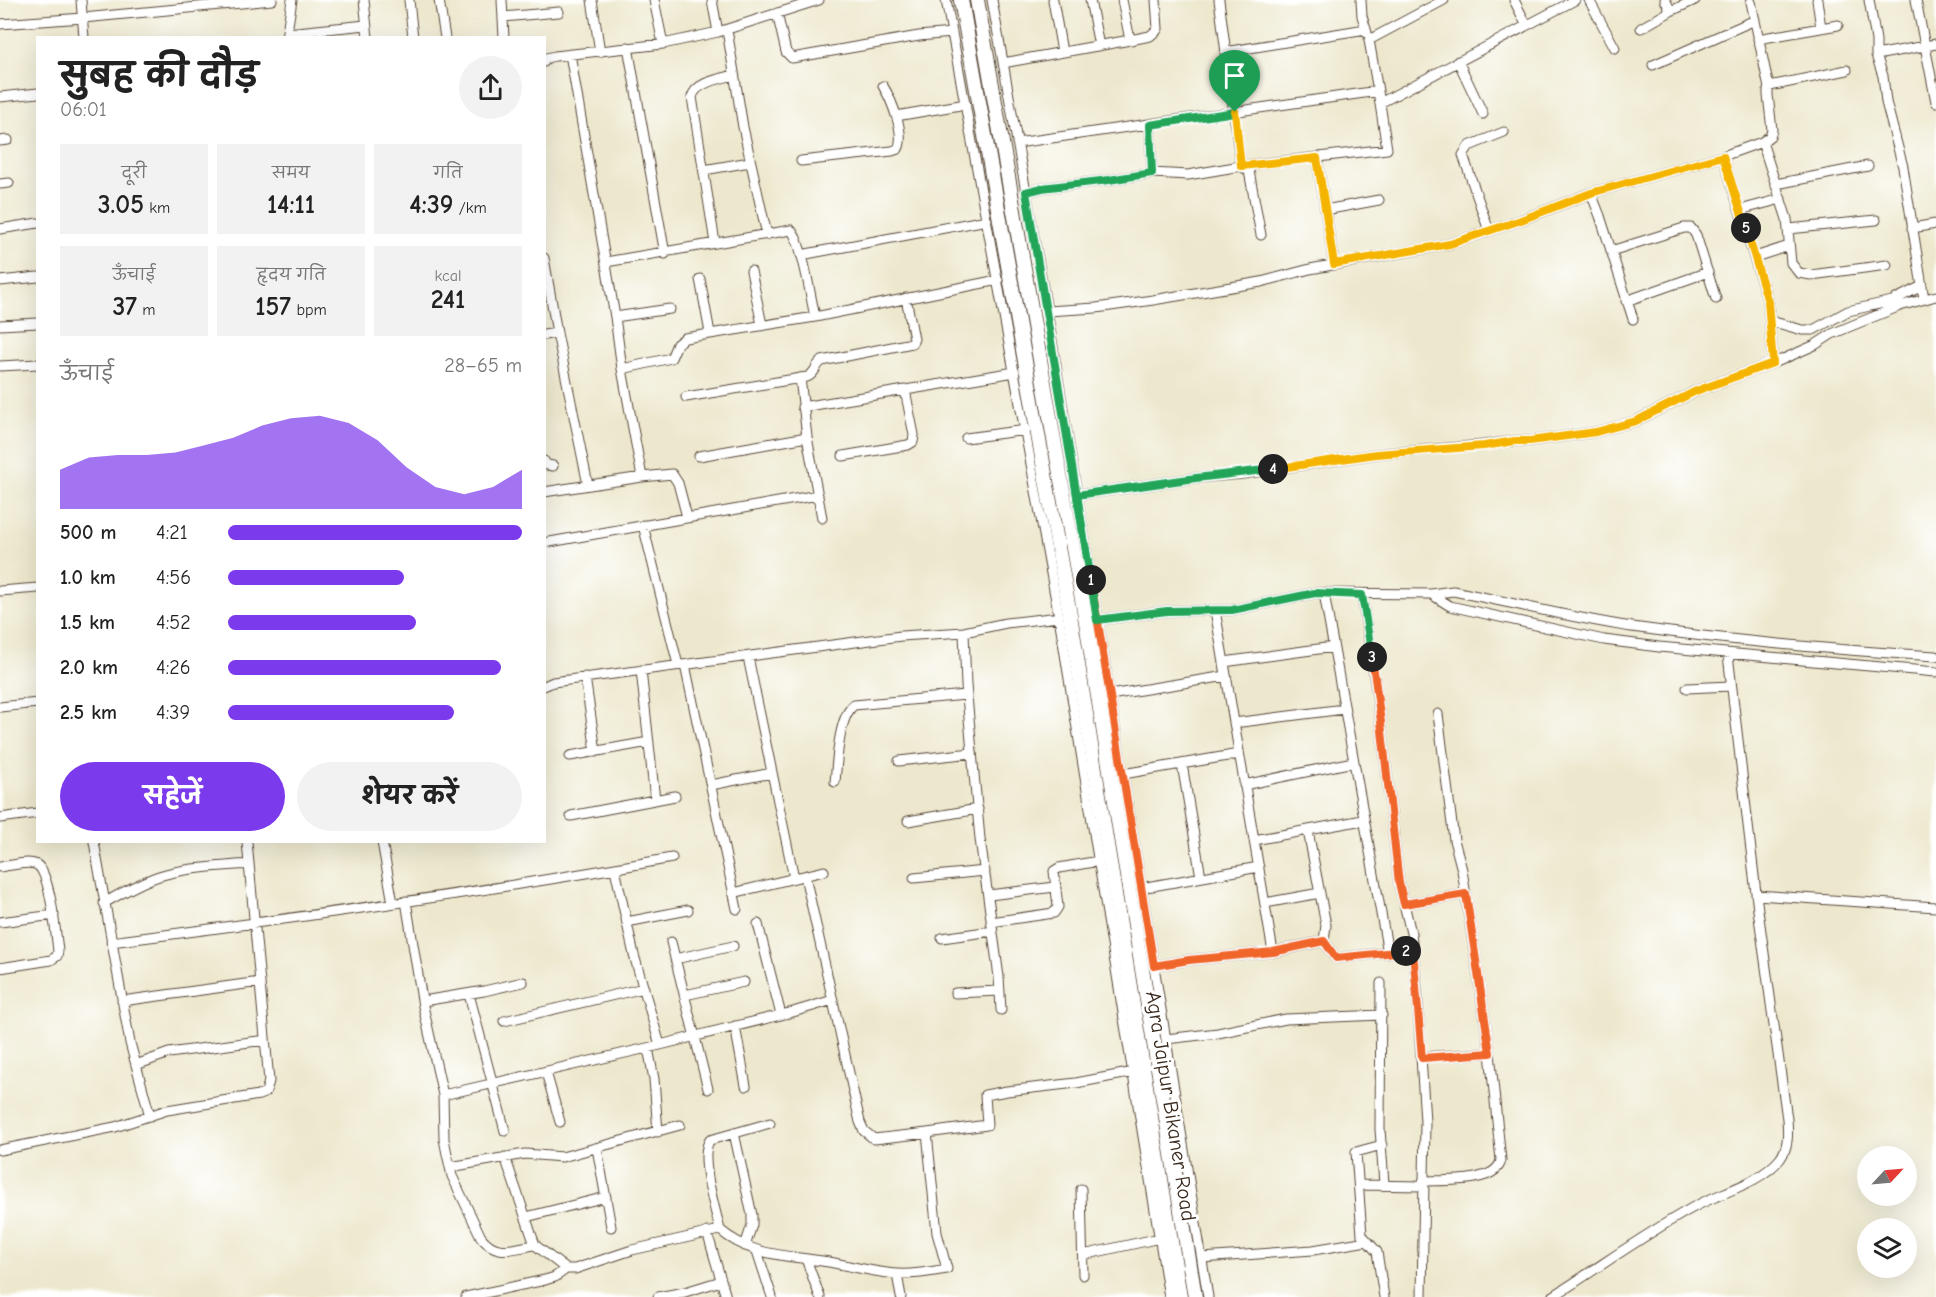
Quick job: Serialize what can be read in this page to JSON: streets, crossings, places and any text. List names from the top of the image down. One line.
{"streets":{"highway":["Agra Jaipur Bikaner Road"]},"north":"top right","page":{"heading":["सुबह की दौड़","06:01"],"stats":[["दूरी","3.05 km"],["समय","14:11"],["गति","4:39 /km"],["ऊँचाई","37 m"],["हृदय गति","157 bpm"],["kcal","241"]],"pins":["5","4","1","3","2"],"chart":["ऊँचाई","28–65 m"],"list":[{"name":"500 m","note":"4:21"},{"name":"1.0 km","note":"4:56"},{"name":"1.5 km","note":"4:52"},{"name":"2.0 km","note":"4:26"},{"name":"2.5 km","note":"4:39"}],"buttons":["सहेजें","शेयर करें"]}}
